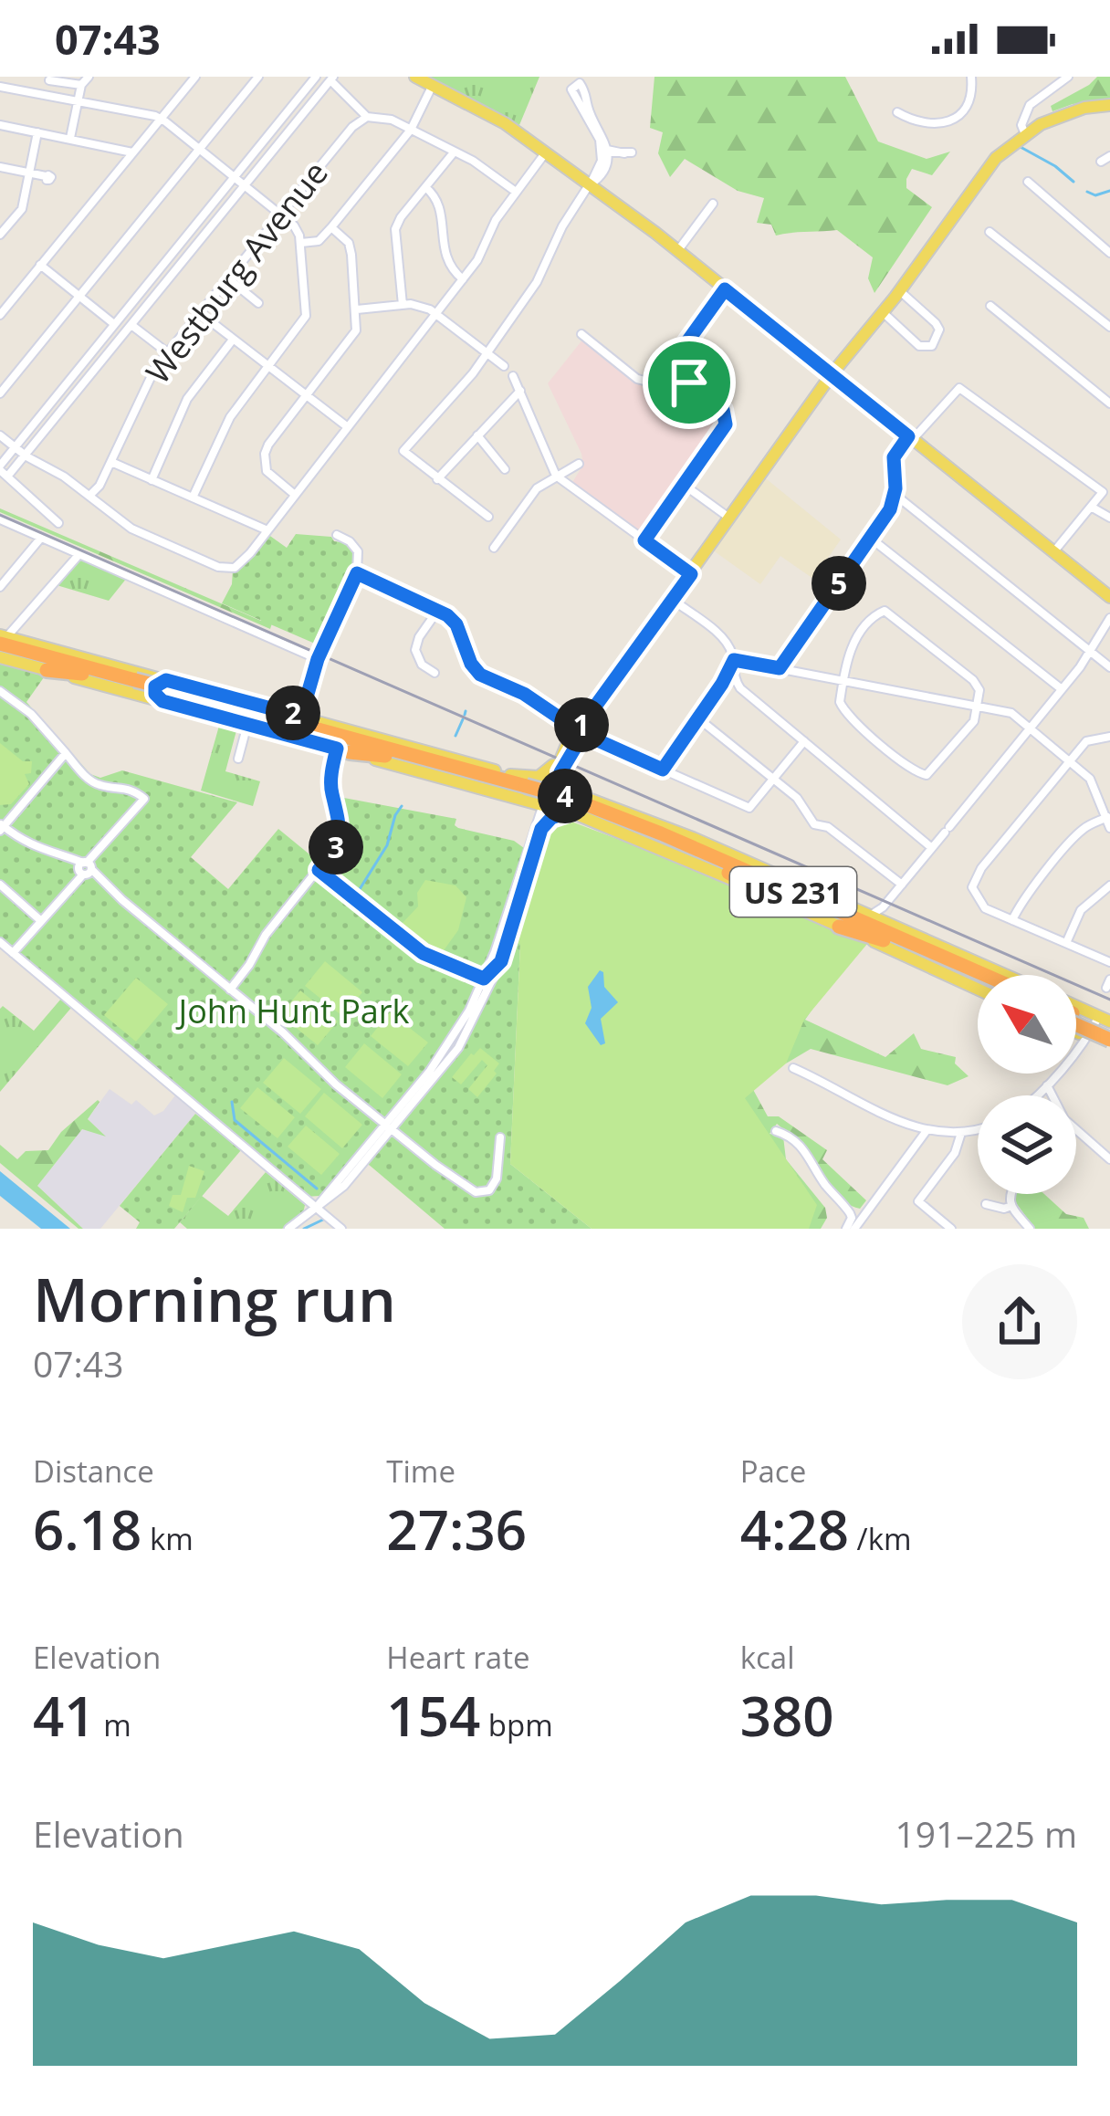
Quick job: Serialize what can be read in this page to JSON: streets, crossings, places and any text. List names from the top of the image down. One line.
{"streets":{"highway":["US 231"],"street":["Westburg Avenue"]},"parks":["John Hunt Park"],"north":"top left","page":{"status":"07:43","pins":["5","2","1","4","3"],"heading":["Morning run","07:43"],"stats":[["Distance","6.18 km"],["Time","27:36"],["Pace","4:28 /km"],["Elevation","41 m"],["Heart rate","154 bpm"],["kcal","380"]],"chart":["Elevation","191–225 m"]}}
